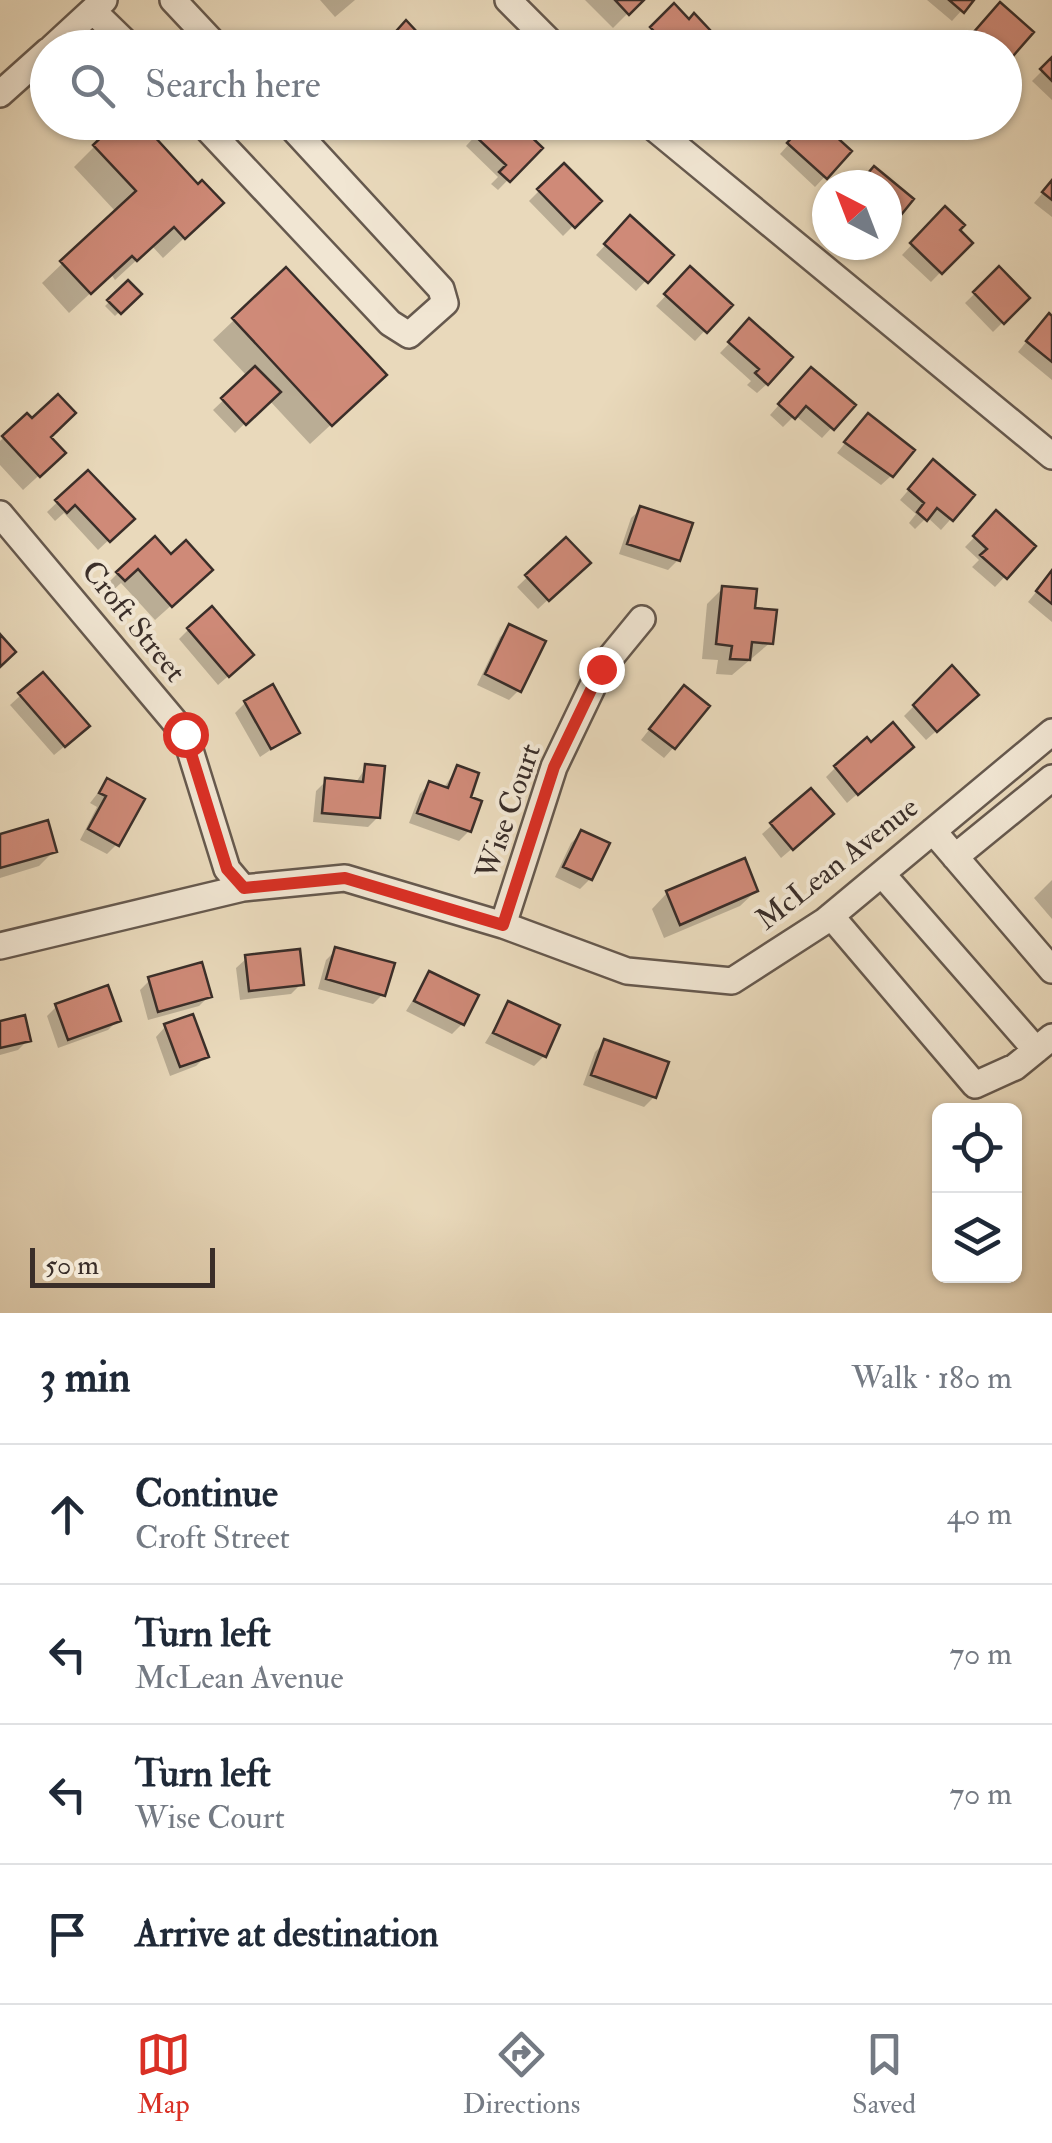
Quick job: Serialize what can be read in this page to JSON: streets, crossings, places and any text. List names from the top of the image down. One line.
{"streets":{"street":["Croft Street","Wise Court","McLean Avenue"]},"crossings":[["Croft Street","McLean Avenue"],["Wise Court","McLean Avenue"]],"scale_bar":"50 m","north":"top left","page":{"search":"Search here","scale":"50 m","heading":["3 min","Walk · 180 m"],"list":[["Continue","Croft Street","40 m"],["Turn left","McLean Avenue","70 m"],["Turn left","Wise Court","70 m"],"Arrive at destination"],"nav":["Map","Directions","Saved"]}}
